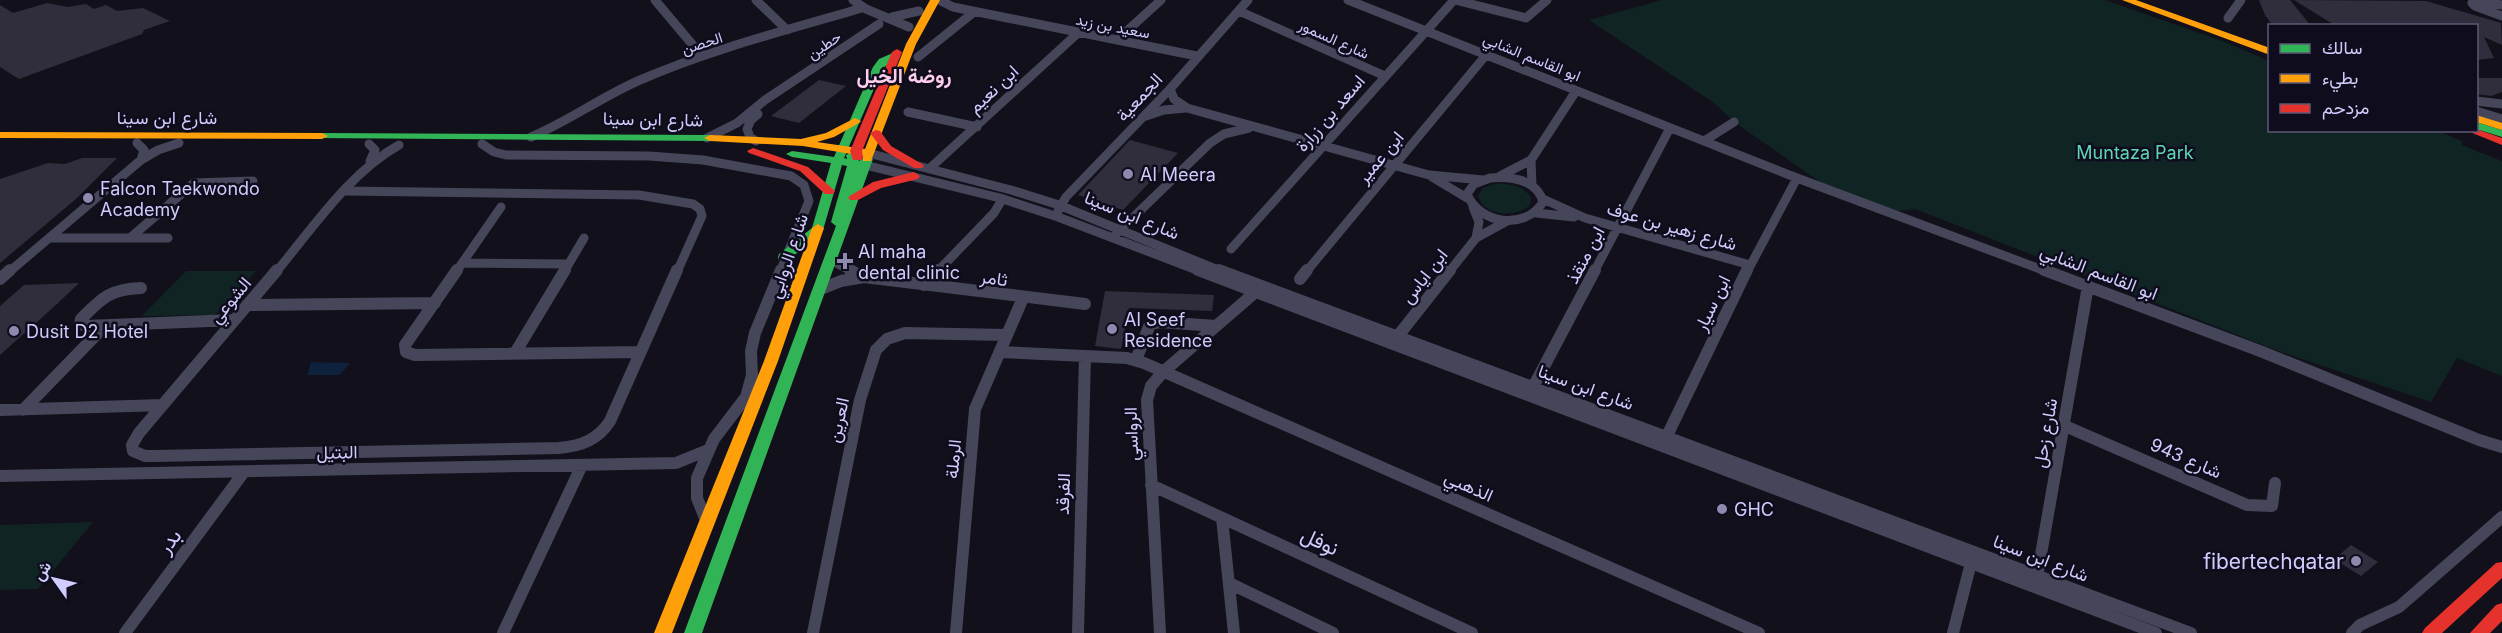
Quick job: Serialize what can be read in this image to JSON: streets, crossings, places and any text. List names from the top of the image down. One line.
{"streets":{"main road":["شارع ابن سينا","شارع الروابي"],"street":["سعيد بن زيد","شارع السمور","الحصن","حطين","ابو القاسم الشابي","ابن نعيم","الجمعية","اسعد بن زرارة","ابن عمير","شارع زهير بن عوف","ابن منقذ","ابن اياس","ثامر","الشوعي","ابن سيار","العرين","شارع زحل","الرواسي","البتيل","شارع 943","الرملة","الذهبي","الفرقد","بدر","نوفل"]},"crossings":[["سعيد بن زيد","ابن نعيم"],["سعيد بن زيد","الجمعية"],["سعيد بن زيد","شارع الروابي"],["شارع السمور","الجمعية"],["شارع السمور","اسعد بن زرارة"],["الحصن","شارع ابن سينا"],["حطين","شارع ابن سينا"],["ابو القاسم الشابي","اسعد بن زرارة"],["ابو القاسم الشابي","ابن عمير"],["ابو القاسم الشابي","ابن منقذ"],["ابو القاسم الشابي","ابن سيار"],["ابو القاسم الشابي","شارع زحل"],["ابن نعيم","شارع ابن سينا"],["الجمعية","شارع ابن سينا"],["شارع ابن سينا","ابن منقذ"],["شارع ابن سينا","شارع الروابي"],["شارع ابن سينا","ابن اياس"],["شارع ابن سينا","الشوعي"],["شارع ابن سينا","ابن سيار"],["شارع ابن سينا","شارع زحل"],["شارع ابن سينا","الرواسي"],["شارع زهير بن عوف","ابن منقذ"],["شارع زهير بن عوف","ابن اياس"],["شارع زهير بن عوف","ابن سيار"],["شارع الروابي","ثامر"],["شارع الروابي","البتيل"],["ثامر","الرملة"],["العرين","الرملة"],["شارع زحل","شارع 943"],["الرواسي","الذهبي"],["الرواسي","نوفل"],["البتيل","بدر"]],"districts":["روضة الخيل"],"parks":["Muntaza Park"],"places":{"other":["Al Meera","Falcon Taekwondo Academy","Al Seef Residence","Dusit D2 Hotel","GHC","fibertechqatar"],"health":["Al maha dental clinic"]},"legend":["سالك","بطيء","مزدحم"],"north":"top left"}
